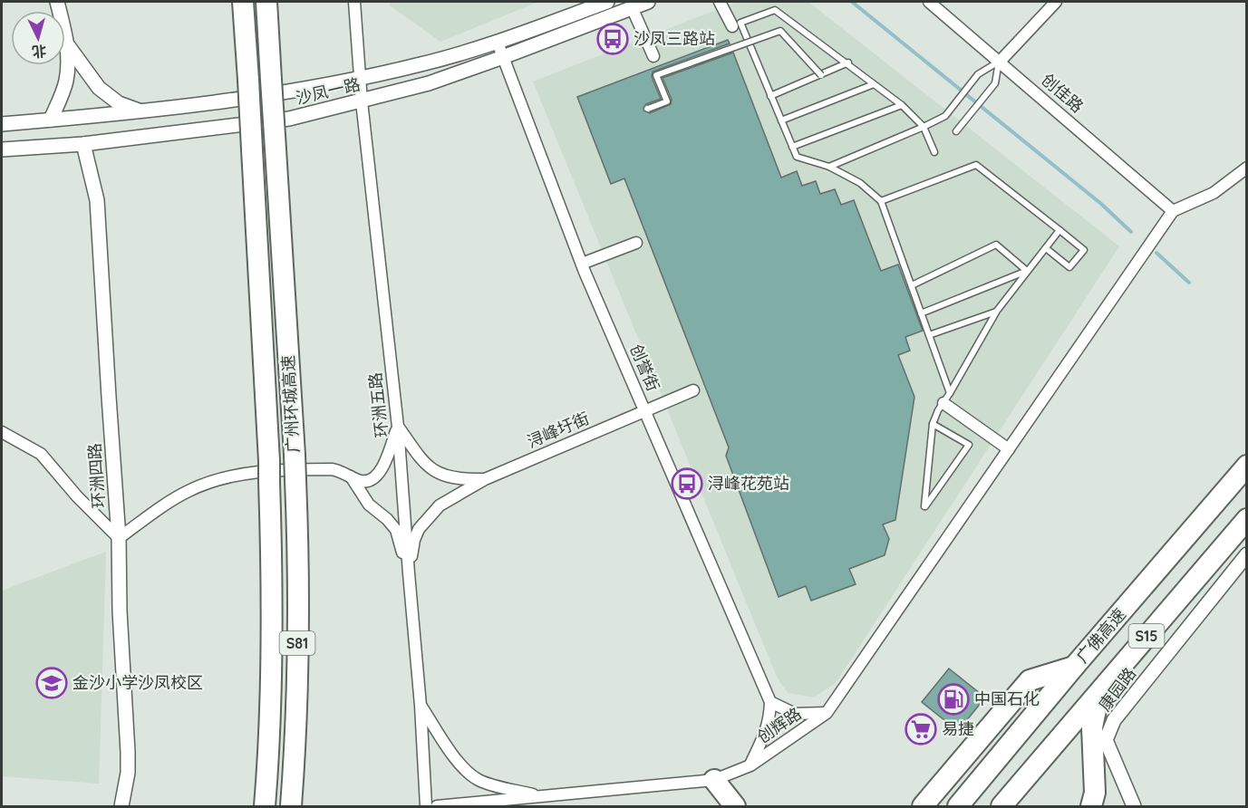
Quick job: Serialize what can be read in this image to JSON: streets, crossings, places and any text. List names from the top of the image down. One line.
{"streets":{"highway":["广州环城高速","广佛高速","S15","S81"],"street":["沙凤一路","创佳路","创誉街","环洲五路","浔峰圩街","环洲四路","康园路","创辉路"]},"crossings":[["沙凤一路","创誉街"],["沙凤一路","环洲五路"],["沙凤一路","环洲四路"],["创誉街","浔峰圩街"]],"places":{"bus stop":["沙凤三路站","浔峰花苑站"],"school or university":["金沙小学沙凤校区"],"fuel station":["中国石化"],"supermarket":["易捷"]},"north":"bottom"}
